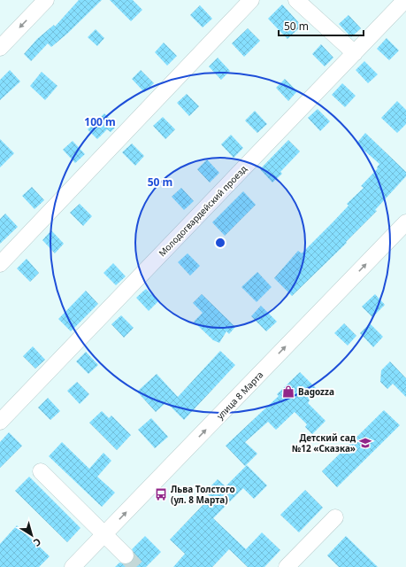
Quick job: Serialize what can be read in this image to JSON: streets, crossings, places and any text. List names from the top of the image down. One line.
{"streets":{"street":["Молодогвардейский проезд","улица 8 Марта"]},"one_way":["улица 8 Марта"],"places":{"shop":["Bagozza"],"school or university":["Детский сад №12 «Сказка»"],"bus stop":["Льва Толстого (ул. 8 Марта)"]},"scale_bar":"50 m","north":"bottom right","rings":["100 m","50 m"]}
